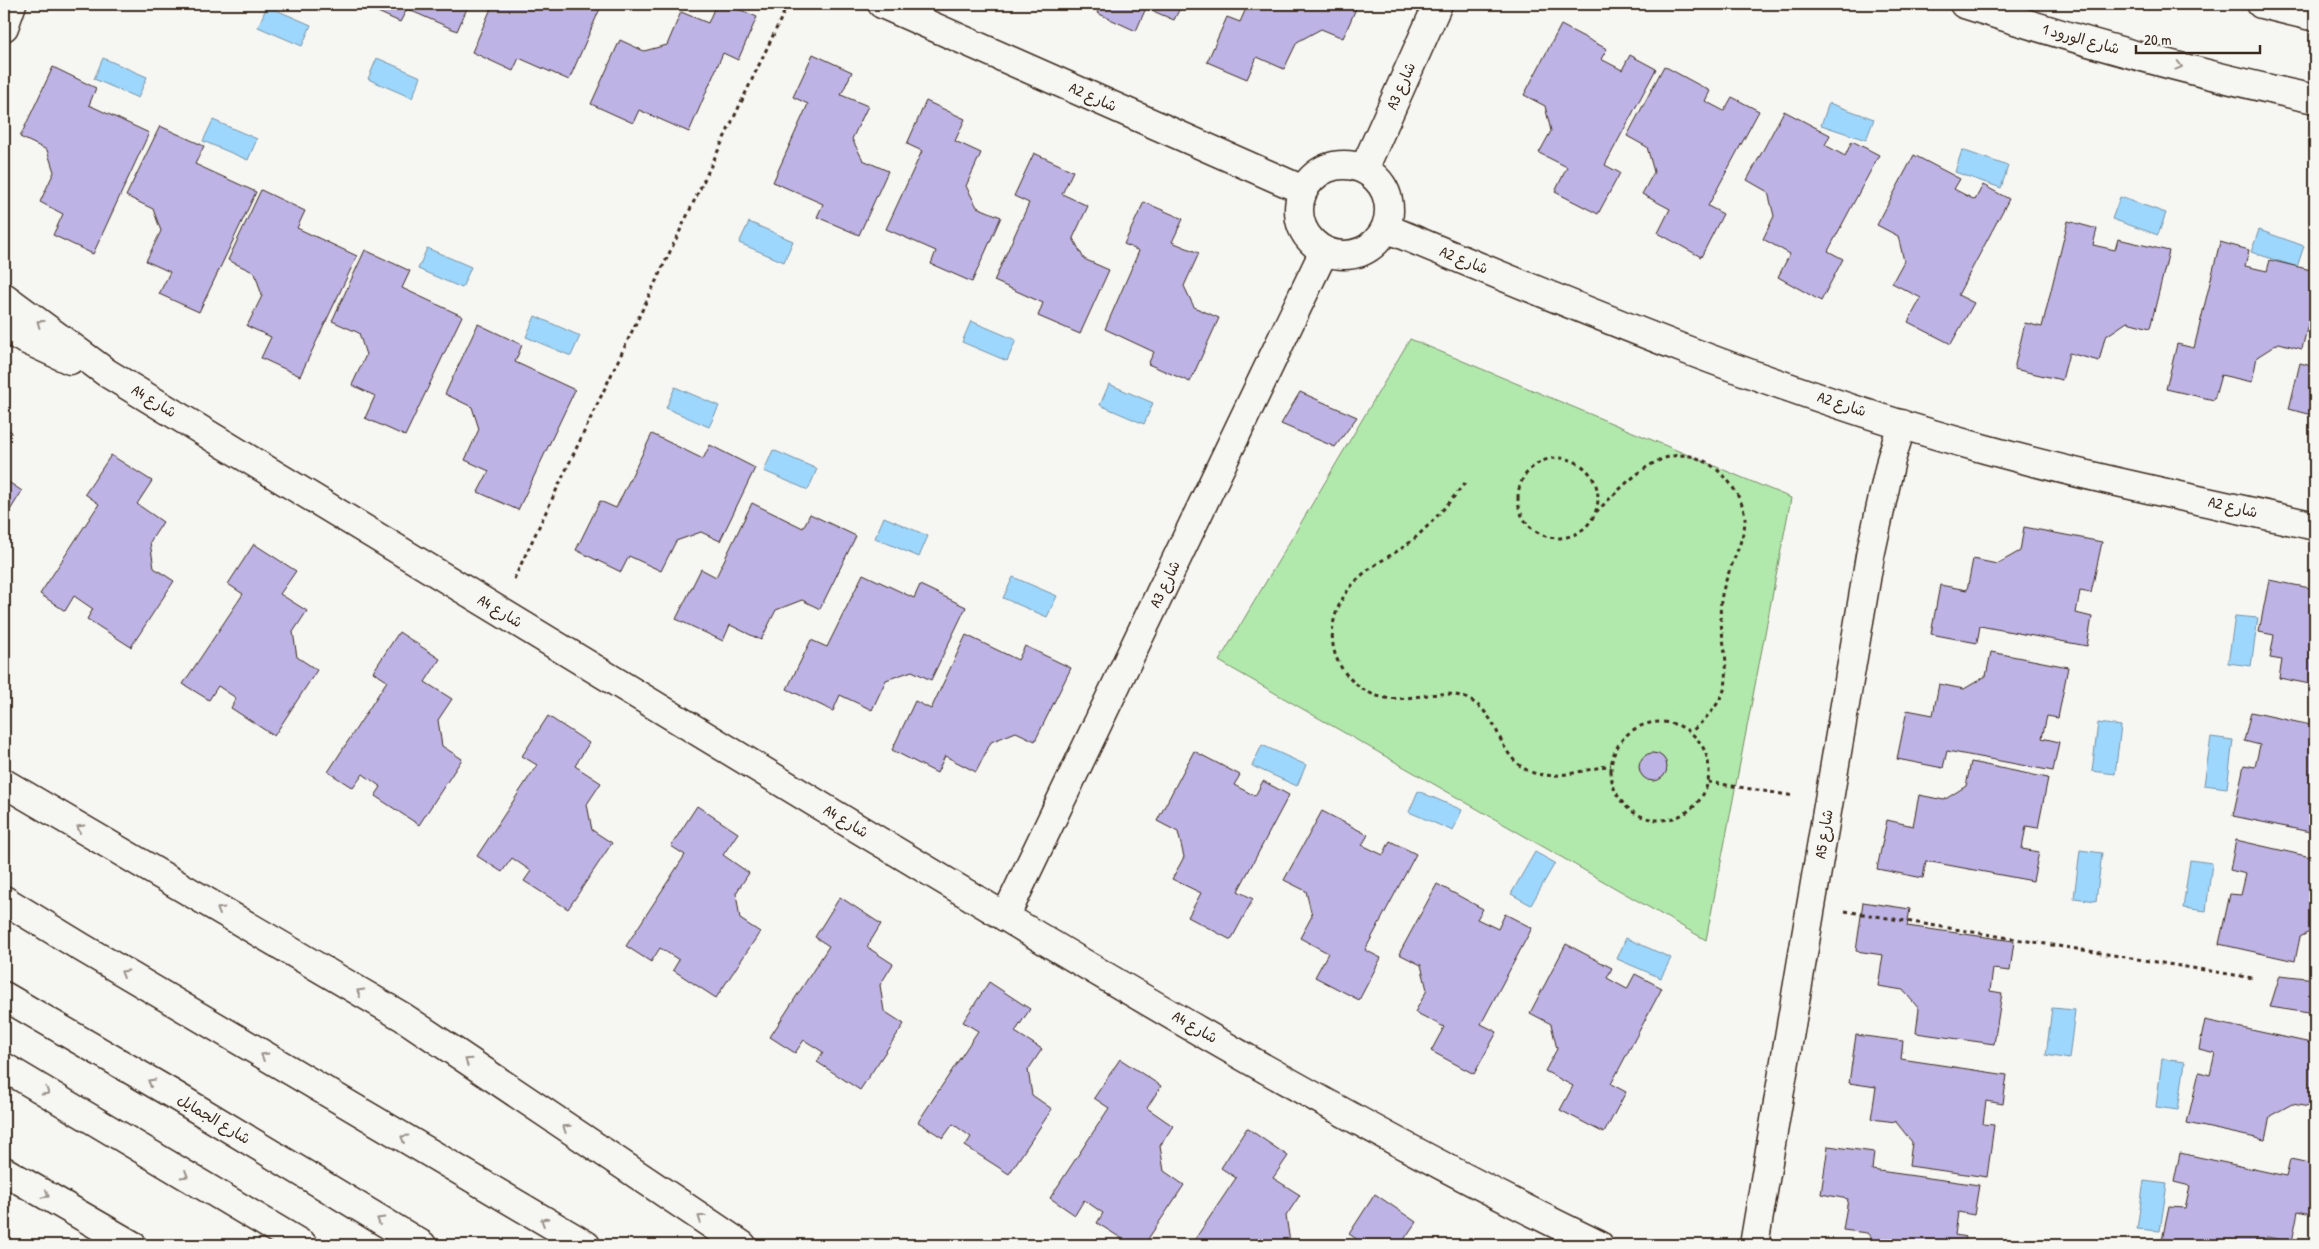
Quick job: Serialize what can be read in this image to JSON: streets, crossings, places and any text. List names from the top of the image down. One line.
{"streets":{"street":["شارع الورود 1","A3 شارع","A2 شارع","A4 شارع","A5 شارع","شارع الجمايل"]},"crossings":[["A3 شارع","A2 شارع"],["A3 شارع","A4 شارع"],["A2 شارع","A5 شارع"]],"one_way":["شارع الورود 1"],"scale_bar":"20 m"}
